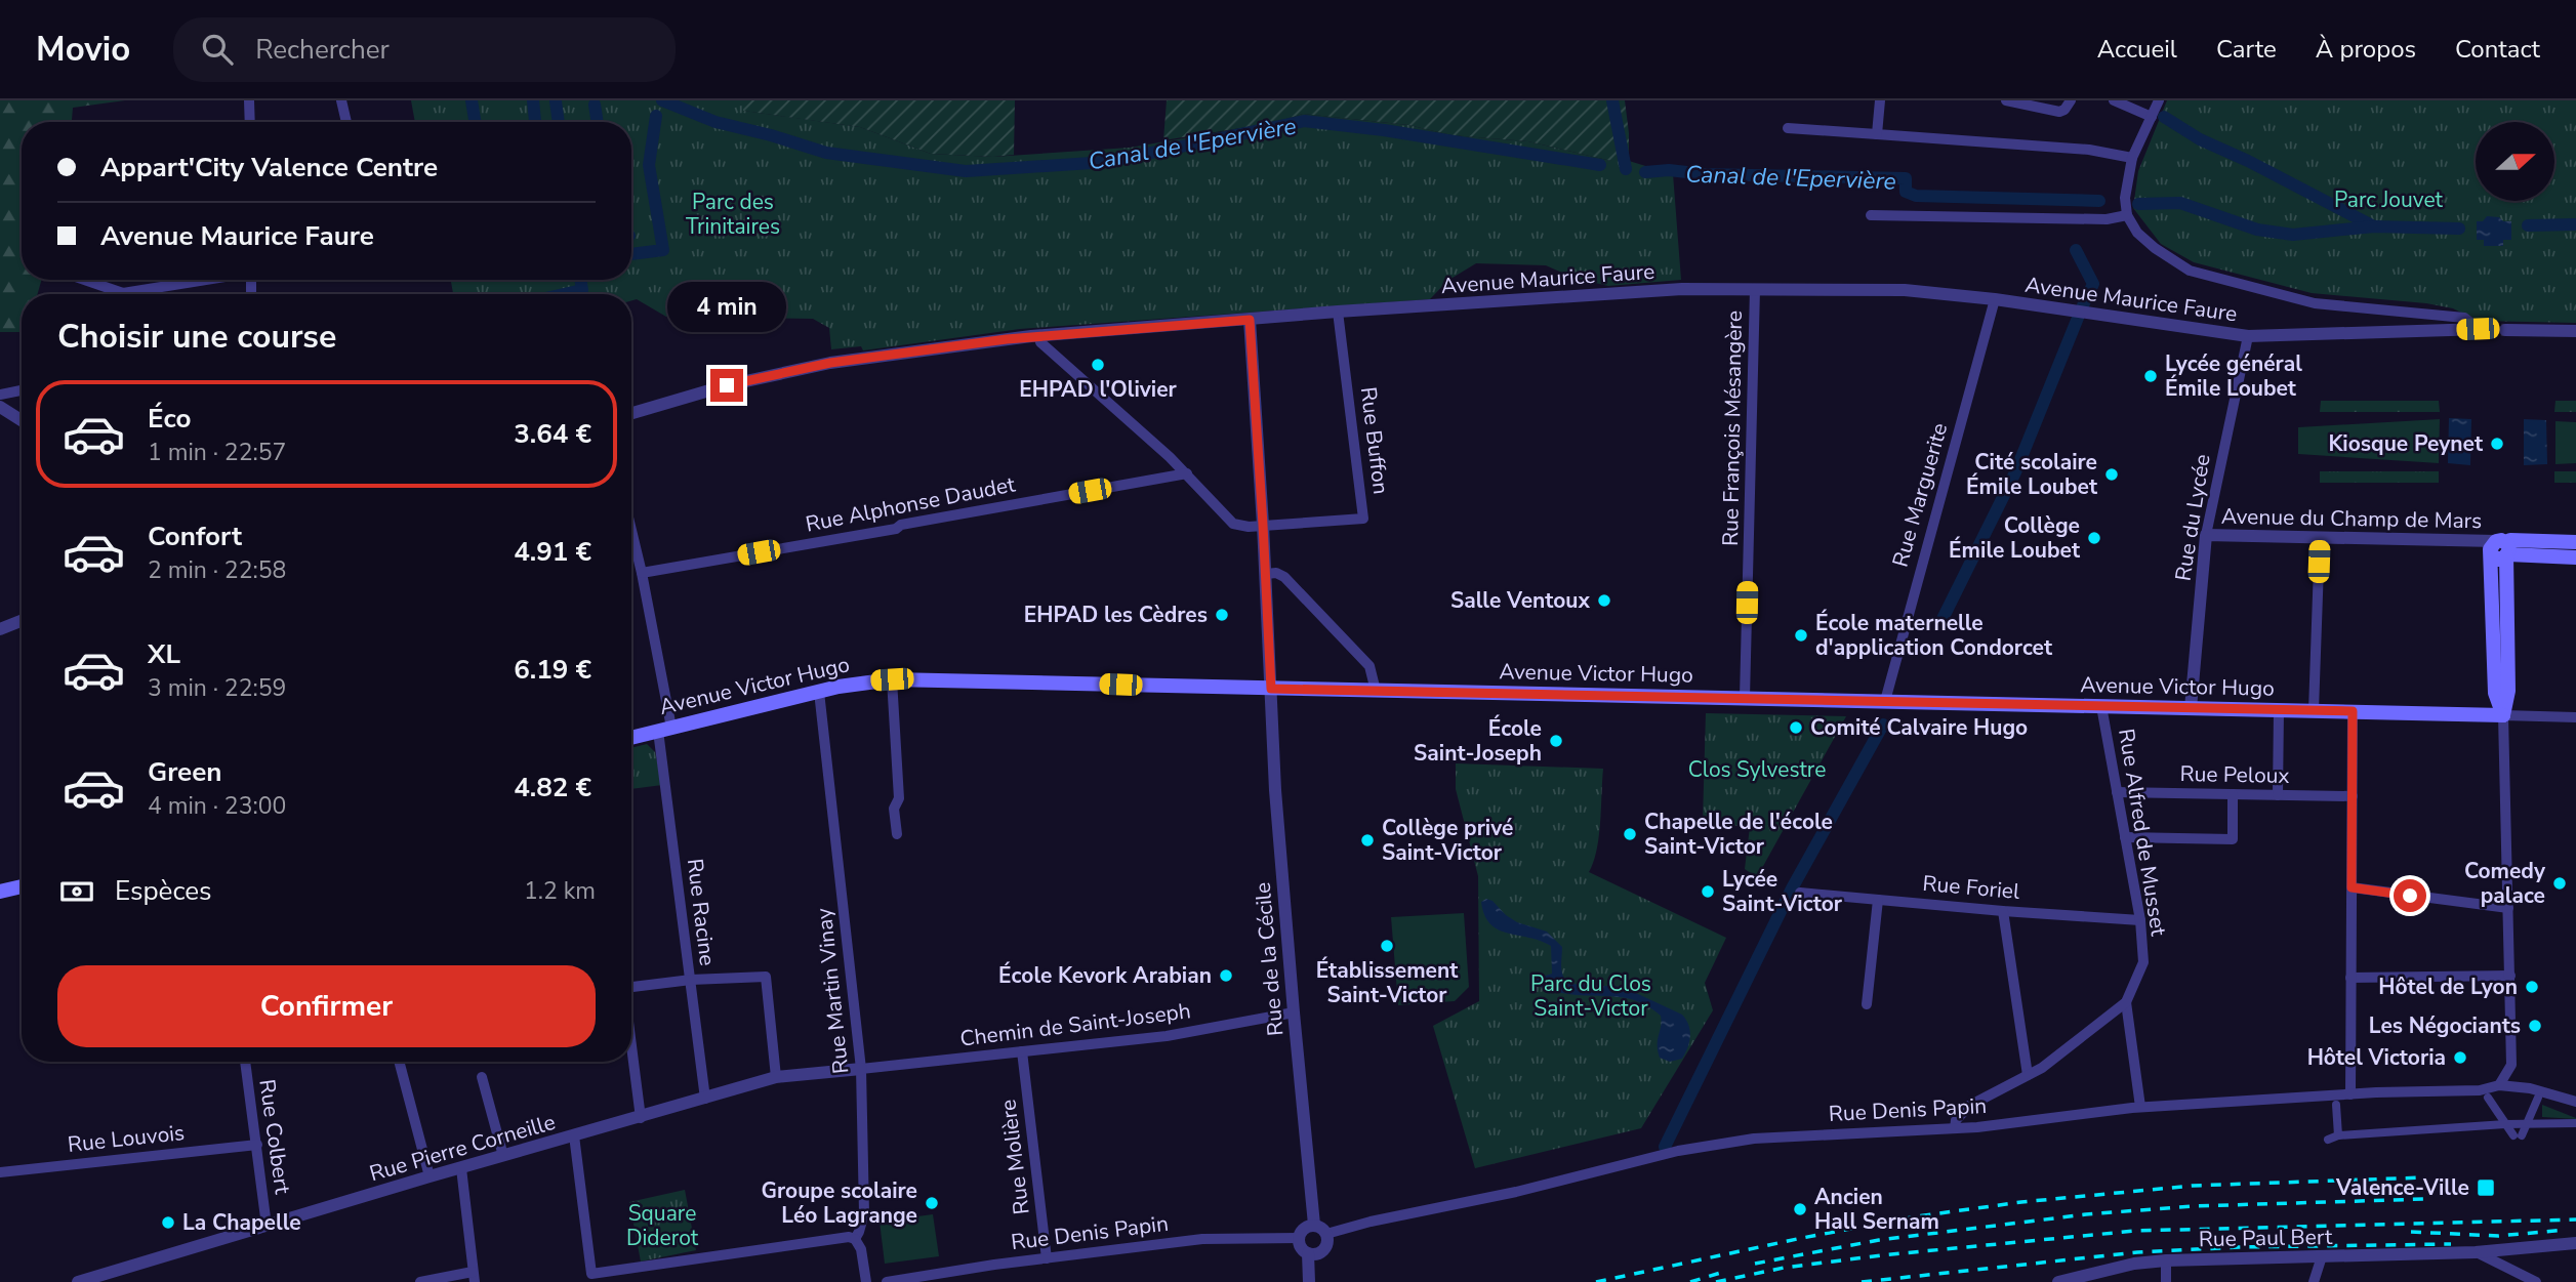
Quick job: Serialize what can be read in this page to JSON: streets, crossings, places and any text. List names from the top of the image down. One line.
{"streets":{"main road":["Avenue Victor Hugo"],"street":["Avenue Maurice Faure","Rue François Mésangère","Rue Buffon","Rue Marguerite","Rue Alphonse Daudet","Rue du Lycée","Avenue du Champ de Mars","Rue Peloux","Rue Alfred de Musset","Rue Foriel","Rue Racine","Rue de la Cécile","Rue Martin Vinay","Chemin de Saint-Joseph","Rue Denis Papin","Rue Colbert","Rue Louvois","Rue Pierre Corneille","Rue Molière","Rue Paul Bert"]},"crossings":[["Avenue Maurice Faure","Rue François Mésangère"],["Avenue Maurice Faure","Rue Buffon"],["Avenue Maurice Faure","Rue Marguerite"],["Avenue Maurice Faure","Rue du Lycée"],["Avenue Maurice Faure","Rue de la Cécile"],["Rue François Mésangère","Avenue Victor Hugo"],["Rue Buffon","Rue de la Cécile"],["Rue Marguerite","Avenue Victor Hugo"],["Rue Alphonse Daudet","Rue Racine"],["Rue du Lycée","Avenue du Champ de Mars"],["Rue du Lycée","Avenue Victor Hugo"],["Avenue Victor Hugo","Rue Alfred de Musset"],["Avenue Victor Hugo","Rue Racine"],["Avenue Victor Hugo","Rue de la Cécile"],["Avenue Victor Hugo","Rue Martin Vinay"],["Rue Peloux","Rue Alfred de Musset"],["Rue Alfred de Musset","Rue Foriel"],["Rue Alfred de Musset","Rue Denis Papin"],["Rue Racine","Rue Pierre Corneille"],["Rue de la Cécile","Chemin de Saint-Joseph"],["Rue de la Cécile","Rue Denis Papin"],["Rue Martin Vinay","Chemin de Saint-Joseph"],["Rue Martin Vinay","Rue Pierre Corneille"],["Chemin de Saint-Joseph","Rue Pierre Corneille"],["Chemin de Saint-Joseph","Rue Molière"],["Rue Denis Papin","Rue Molière"],["Rue Colbert","Rue Louvois"],["Rue Colbert","Rue Pierre Corneille"]],"water":["Canal de l'Epervière"],"parks":["Parc Jouvet","Parc des Trinitaires","Clos Sylvestre","Parc du Clos Saint-Victor","Square Diderot"],"places":{"other":["EHPAD l'Olivier","Lycée général Émile Loubet","Kiosque Peynet","Cité scolaire Émile Loubet","Collège Émile Loubet","Salle Ventoux","EHPAD les Cèdres","École maternelle d'application Condorcet","Comité Calvaire Hugo","École Saint-Joseph","Chapelle de l'école Saint-Victor","Collège privé Saint-Victor","Comedy palace","Lycée Saint-Victor","Établissement Saint-Victor","École Kevork Arabian","Hôtel de Lyon","Les Négociants","Hôtel Victoria","Groupe scolaire Léo Lagrange","Ancien Hall Sernam","La Chapelle"],"transit":["Valence-Ville"]},"north":"right","page":{"header":"Movio","search":"Rechercher","nav":["Accueil","Carte","À propos","Contact"],"banner":["Appart'City Valence Centre","Avenue Maurice Faure"],"bubble":"4 min","heading":"Choisir une course","list":[{"name":"Éco","note":"1 min · 22:57","value":"3.64 €"},{"name":"Confort","note":"2 min · 22:58","value":"4.91 €"},{"name":"XL","note":"3 min · 22:59","value":"6.19 €"},{"name":"Green","note":"4 min · 23:00","value":"4.82 €"}],"pay":["Espèces","1.2 km"],"buttons":"Confirmer"}}
